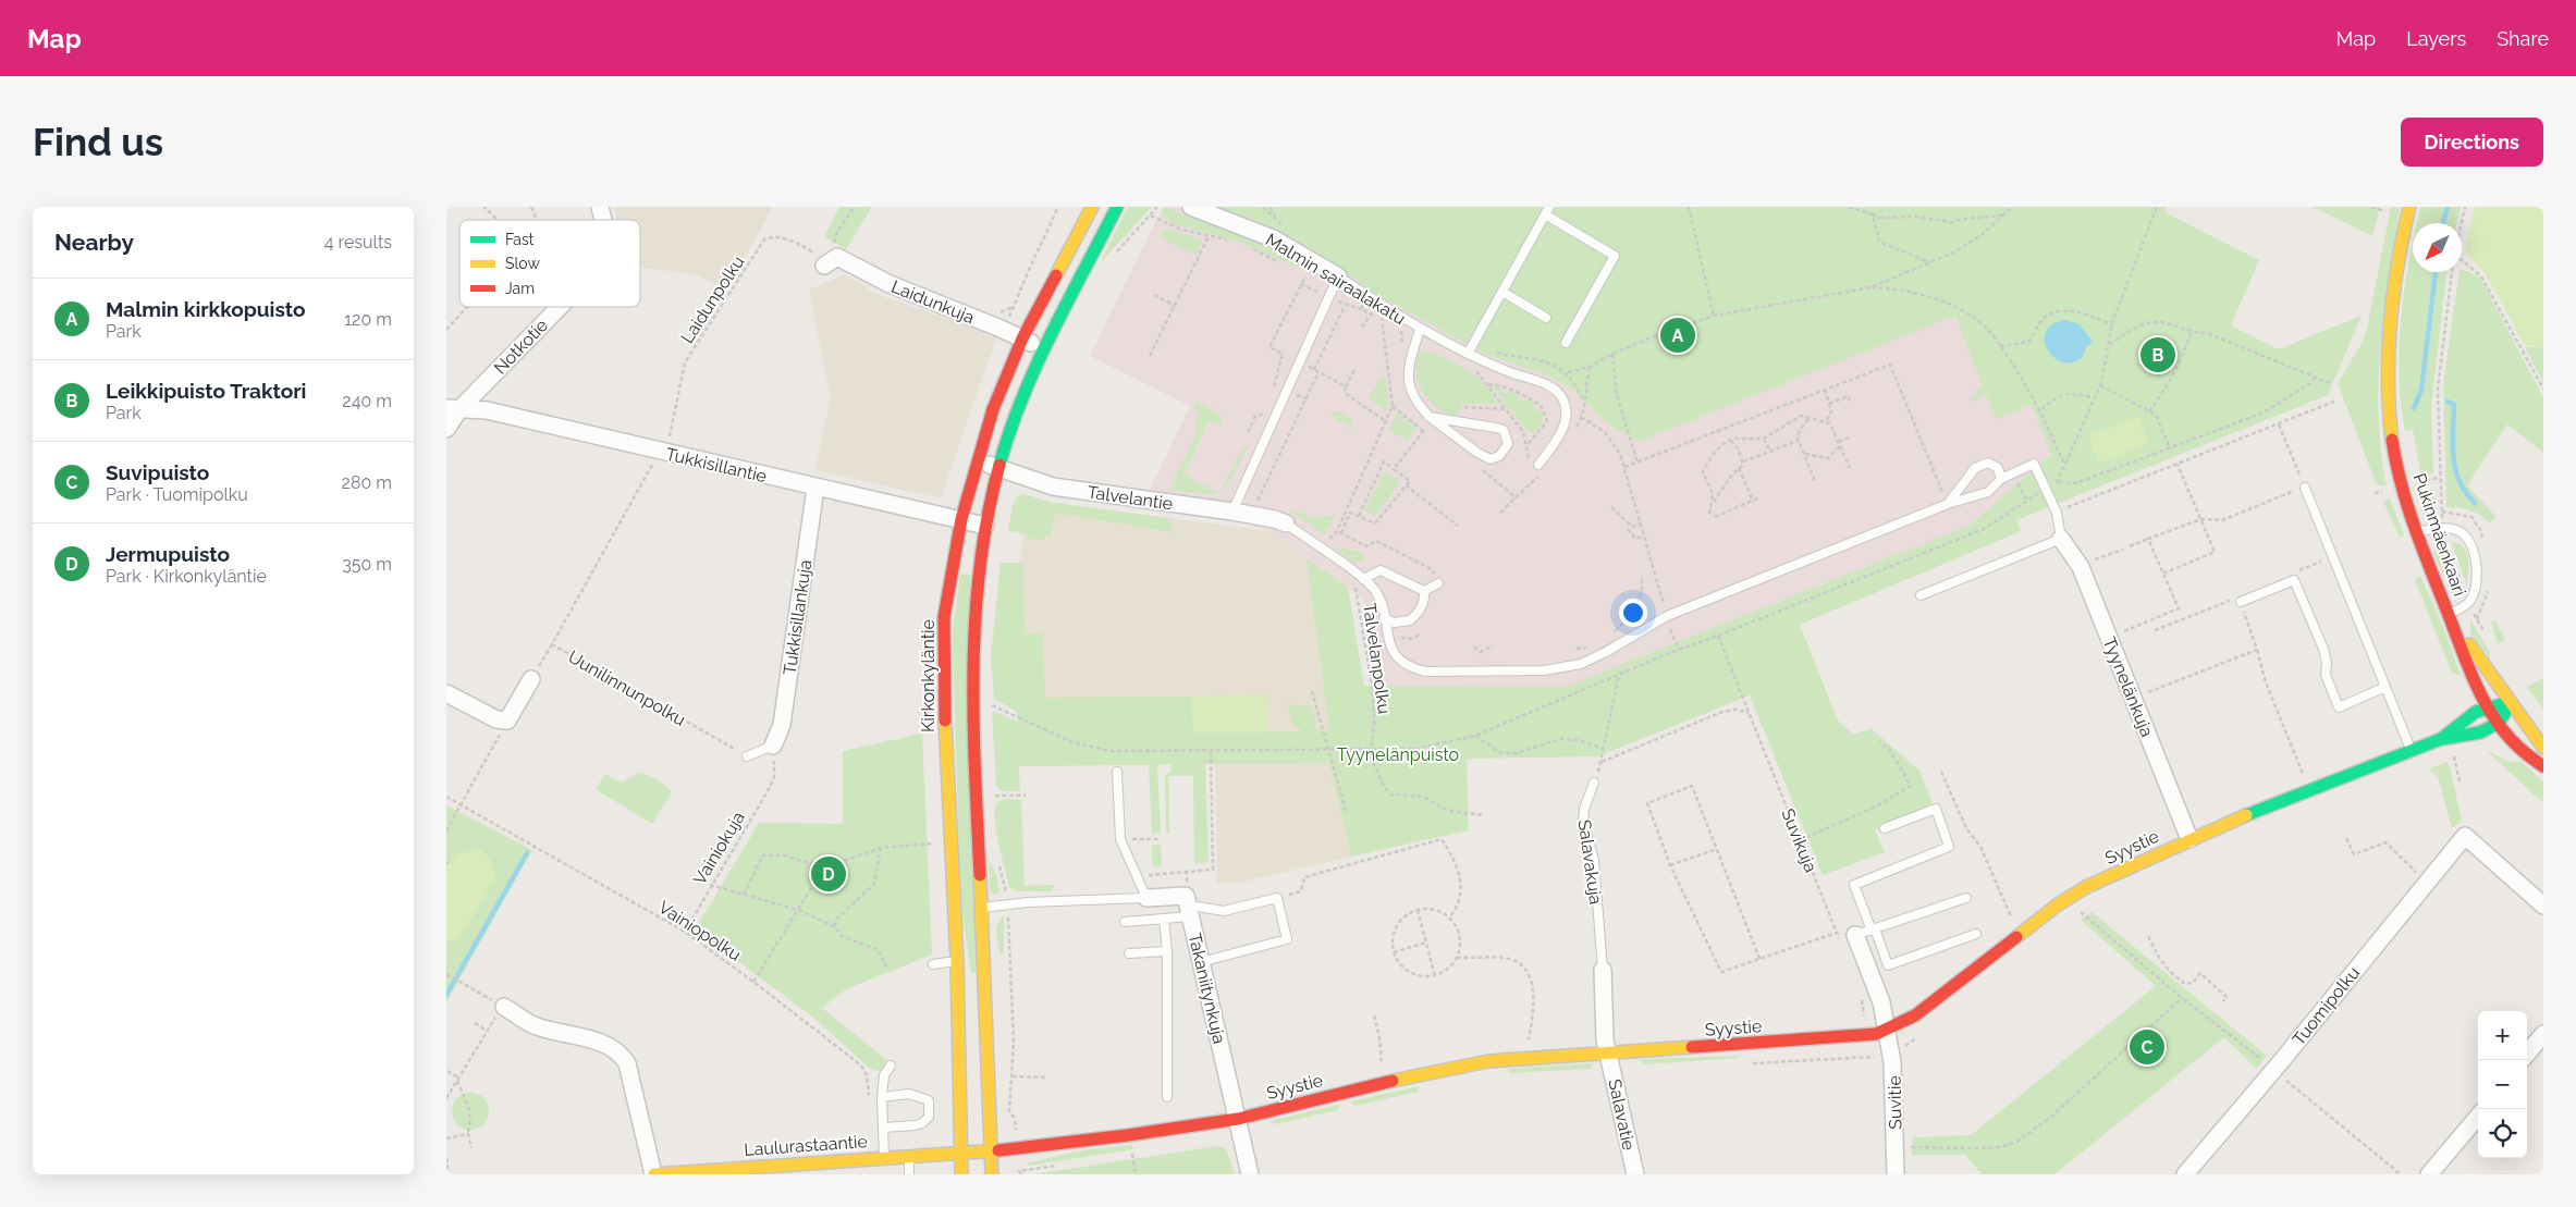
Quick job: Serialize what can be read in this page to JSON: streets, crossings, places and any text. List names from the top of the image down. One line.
{"streets":{"main road":["Pukinmäenkaari","Kirkonkyläntie","Syystie","Laulurastaantie"],"street":["Malmin sairaalakatu","Laidunkuja","Notkotie","Tukkisillantie","Talvelantie","Tukkisillankuja","Tyynelänkuja","Salavakuja","Takaniitynkuja","Tuomipolku","Suvitie","Salavatie"],"path":["Laidunpolku","Talvelanpolku","Uunilinnunpolku","Suvikuja","Vainiokuja","Vainiopolku"]},"crossings":[["Laidunpolku","Laidunkuja"],["Laidunkuja","Kirkonkyläntie"],["Notkotie","Tukkisillantie"],["Tukkisillantie","Tukkisillankuja"],["Tukkisillantie","Kirkonkyläntie"],["Talvelantie","Kirkonkyläntie"],["Pukinmäenkaari","Syystie"],["Kirkonkyläntie","Syystie"],["Kirkonkyläntie","Laulurastaantie"],["Tyynelänkuja","Syystie"],["Syystie","Salavakuja"],["Syystie","Takaniitynkuja"],["Syystie","Suvitie"],["Syystie","Salavatie"],["Syystie","Laulurastaantie"],["Vainiokuja","Vainiopolku"],["Salavakuja","Salavatie"]],"parks":["Tyynelänpuisto"],"legend":["Fast","Slow","Jam"],"north":"bottom left","page":{"header":"Map","nav":["Map","Layers","Share"],"buttons":"Directions","title":"Find us","heading":["Nearby","4 results"],"list":[{"mark":"A","name":"Malmin kirkkopuisto","note":"Park","value":"120 m"},{"mark":"B","name":"Leikkipuisto Traktori","note":"Park","value":"240 m"},{"mark":"C","name":"Suvipuisto","note":"Park · Tuomipolku","value":"280 m"},{"mark":"D","name":"Jermupuisto","note":"Park · Kirkonkyläntie","value":"350 m"}],"pins":["A","B","D","C"],"map_buttons":["+","−"]}}
